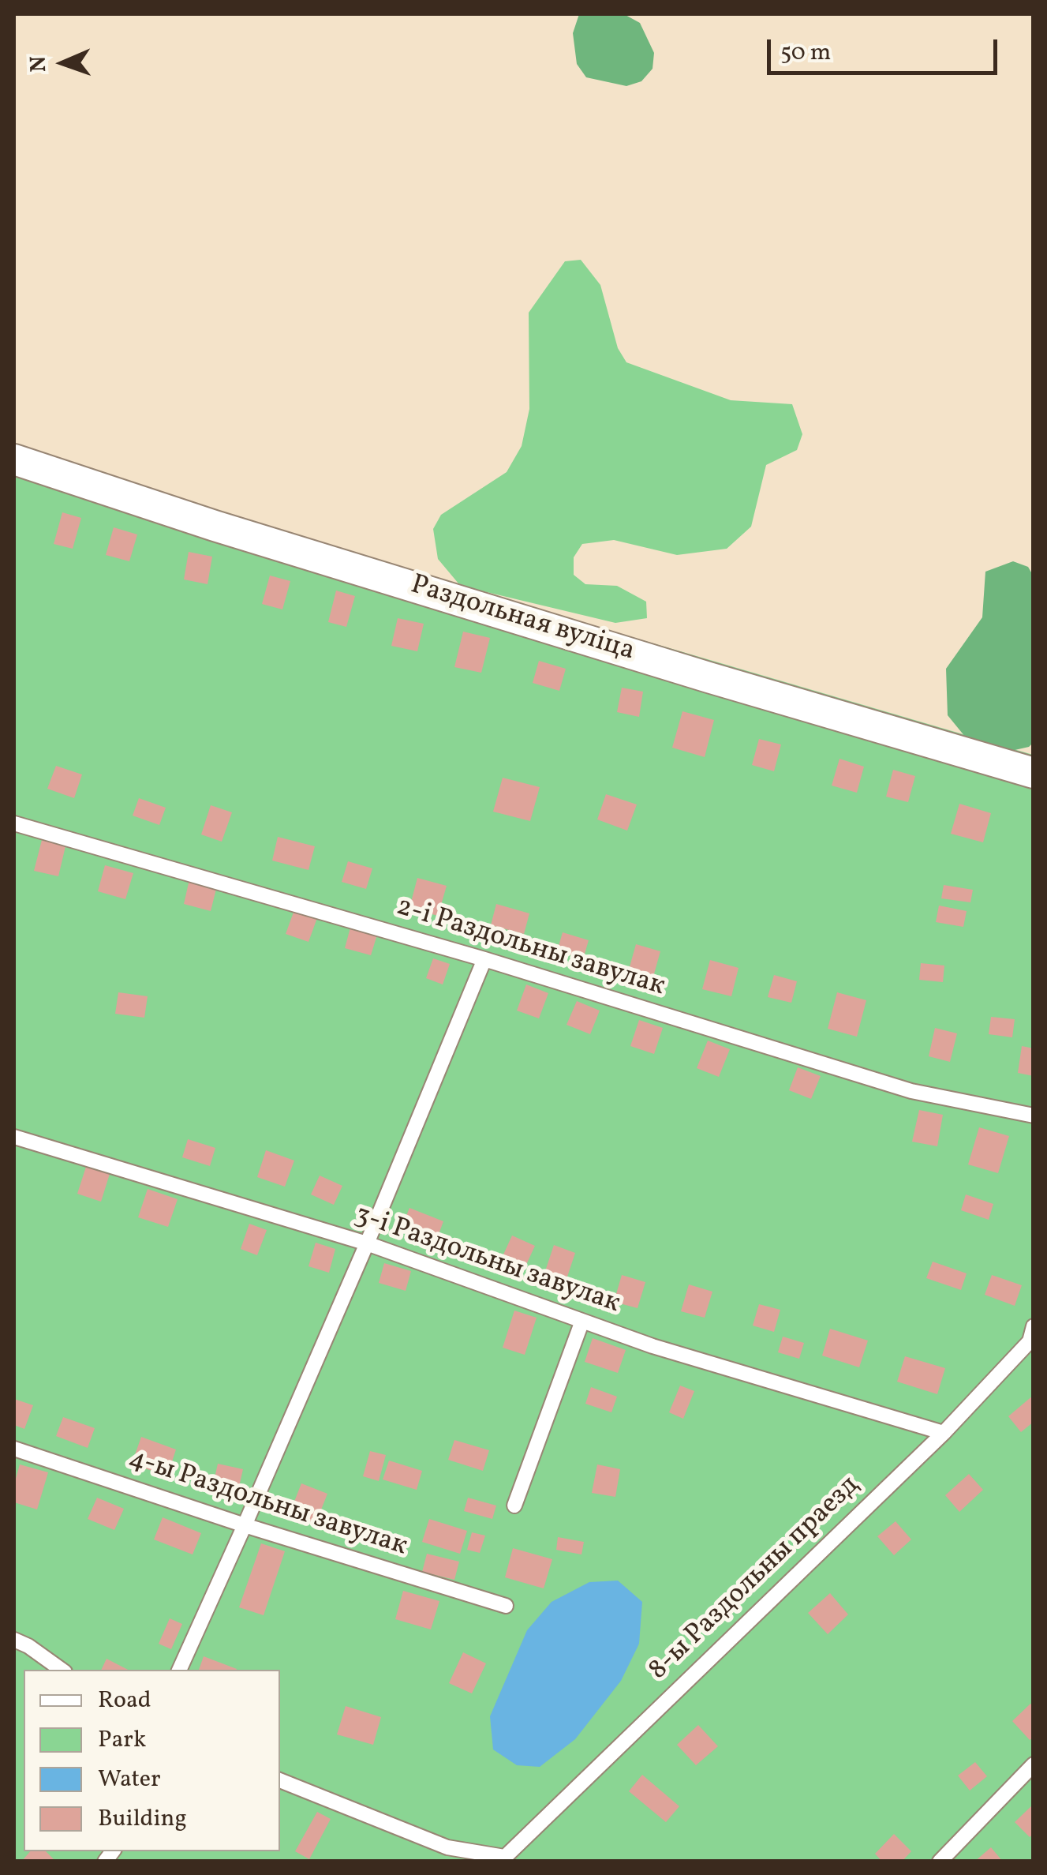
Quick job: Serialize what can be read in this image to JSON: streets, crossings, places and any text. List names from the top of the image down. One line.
{"streets":{"street":["Раздольная вуліца"],"lane":["2-і Раздольны завулак","3-і Раздольны завулак","4-ы Раздольны завулак","8-ы Раздольны праезд"]},"crossings":[["3-і Раздольны завулак","8-ы Раздольны праезд"]],"legend":["Road","Park","Water","Building"],"scale_bar":"50 m","north":"left"}
